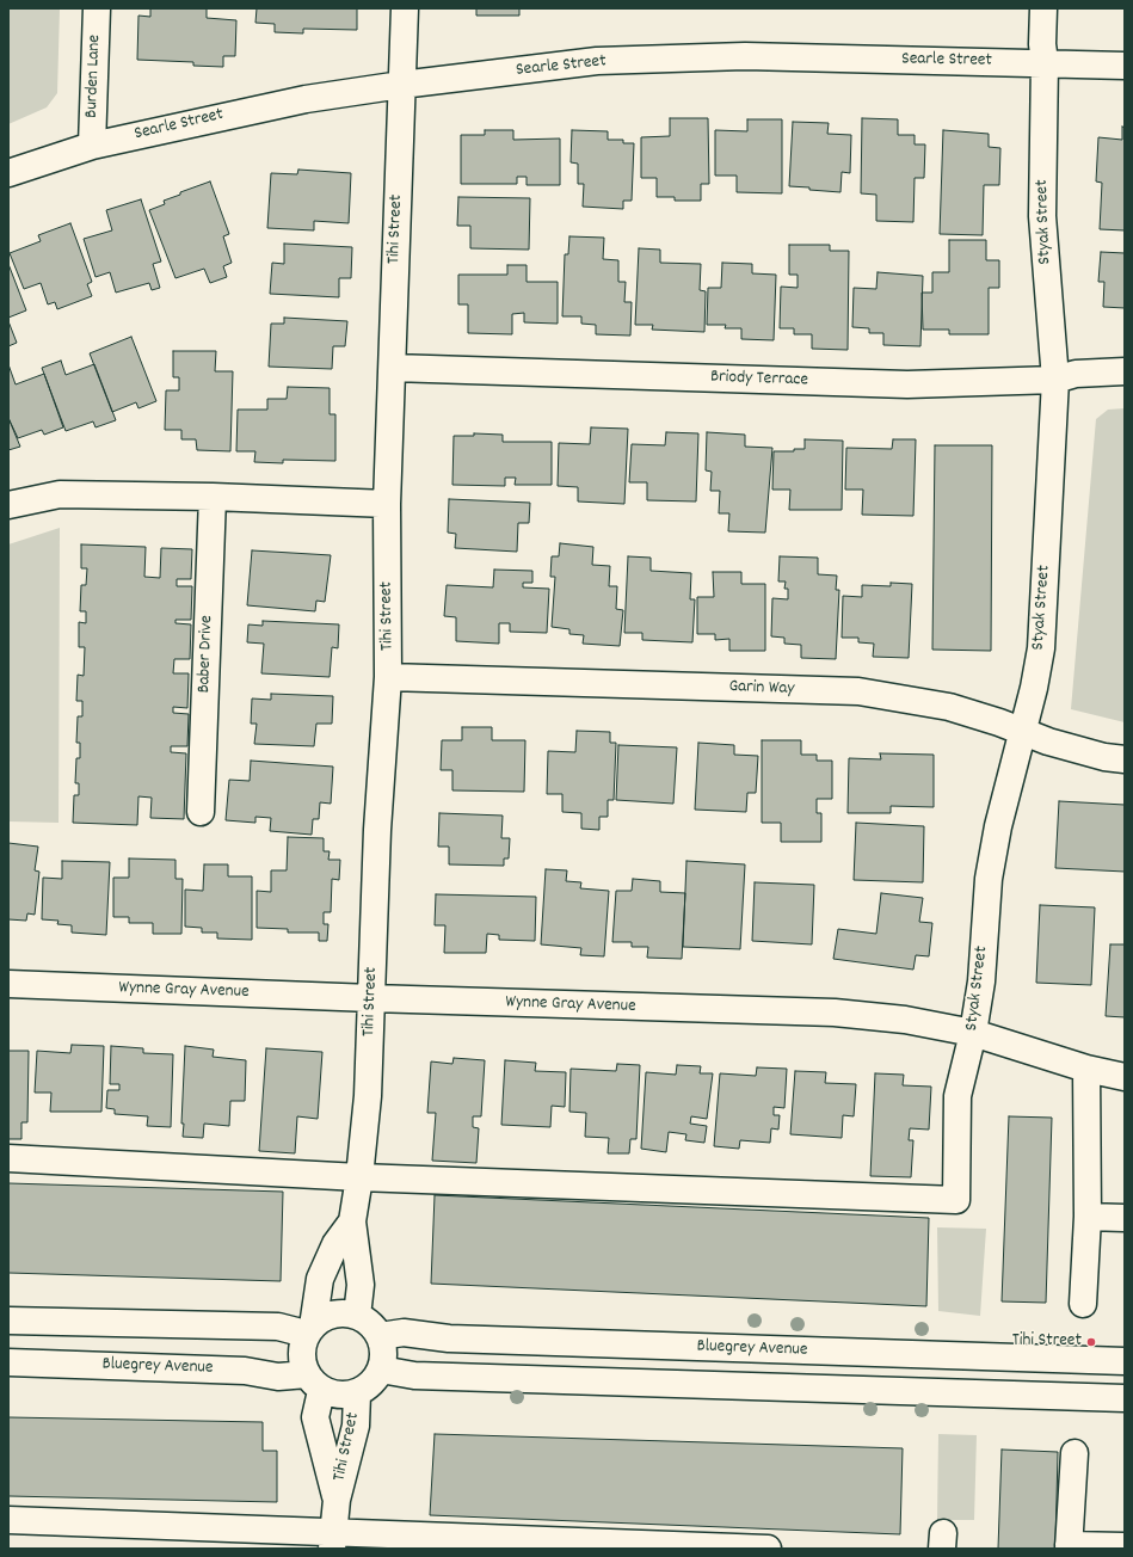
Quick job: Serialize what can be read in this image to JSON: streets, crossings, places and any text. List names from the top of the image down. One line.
{"streets":{"street":["Searle Street","Burden Lane","Styak Street","Tihi Street","Briody Terrace","Baber Drive","Garin Way","Wynne Gray Avenue","Bluegrey Avenue"]},"crossings":[["Searle Street","Burden Lane"],["Searle Street","Styak Street"],["Searle Street","Tihi Street"],["Styak Street","Tihi Street"],["Styak Street","Briody Terrace"],["Styak Street","Garin Way"],["Styak Street","Wynne Gray Avenue"],["Tihi Street","Briody Terrace"],["Tihi Street","Garin Way"],["Tihi Street","Wynne Gray Avenue"],["Tihi Street","Bluegrey Avenue"]],"places":["Tihi Street"]}
